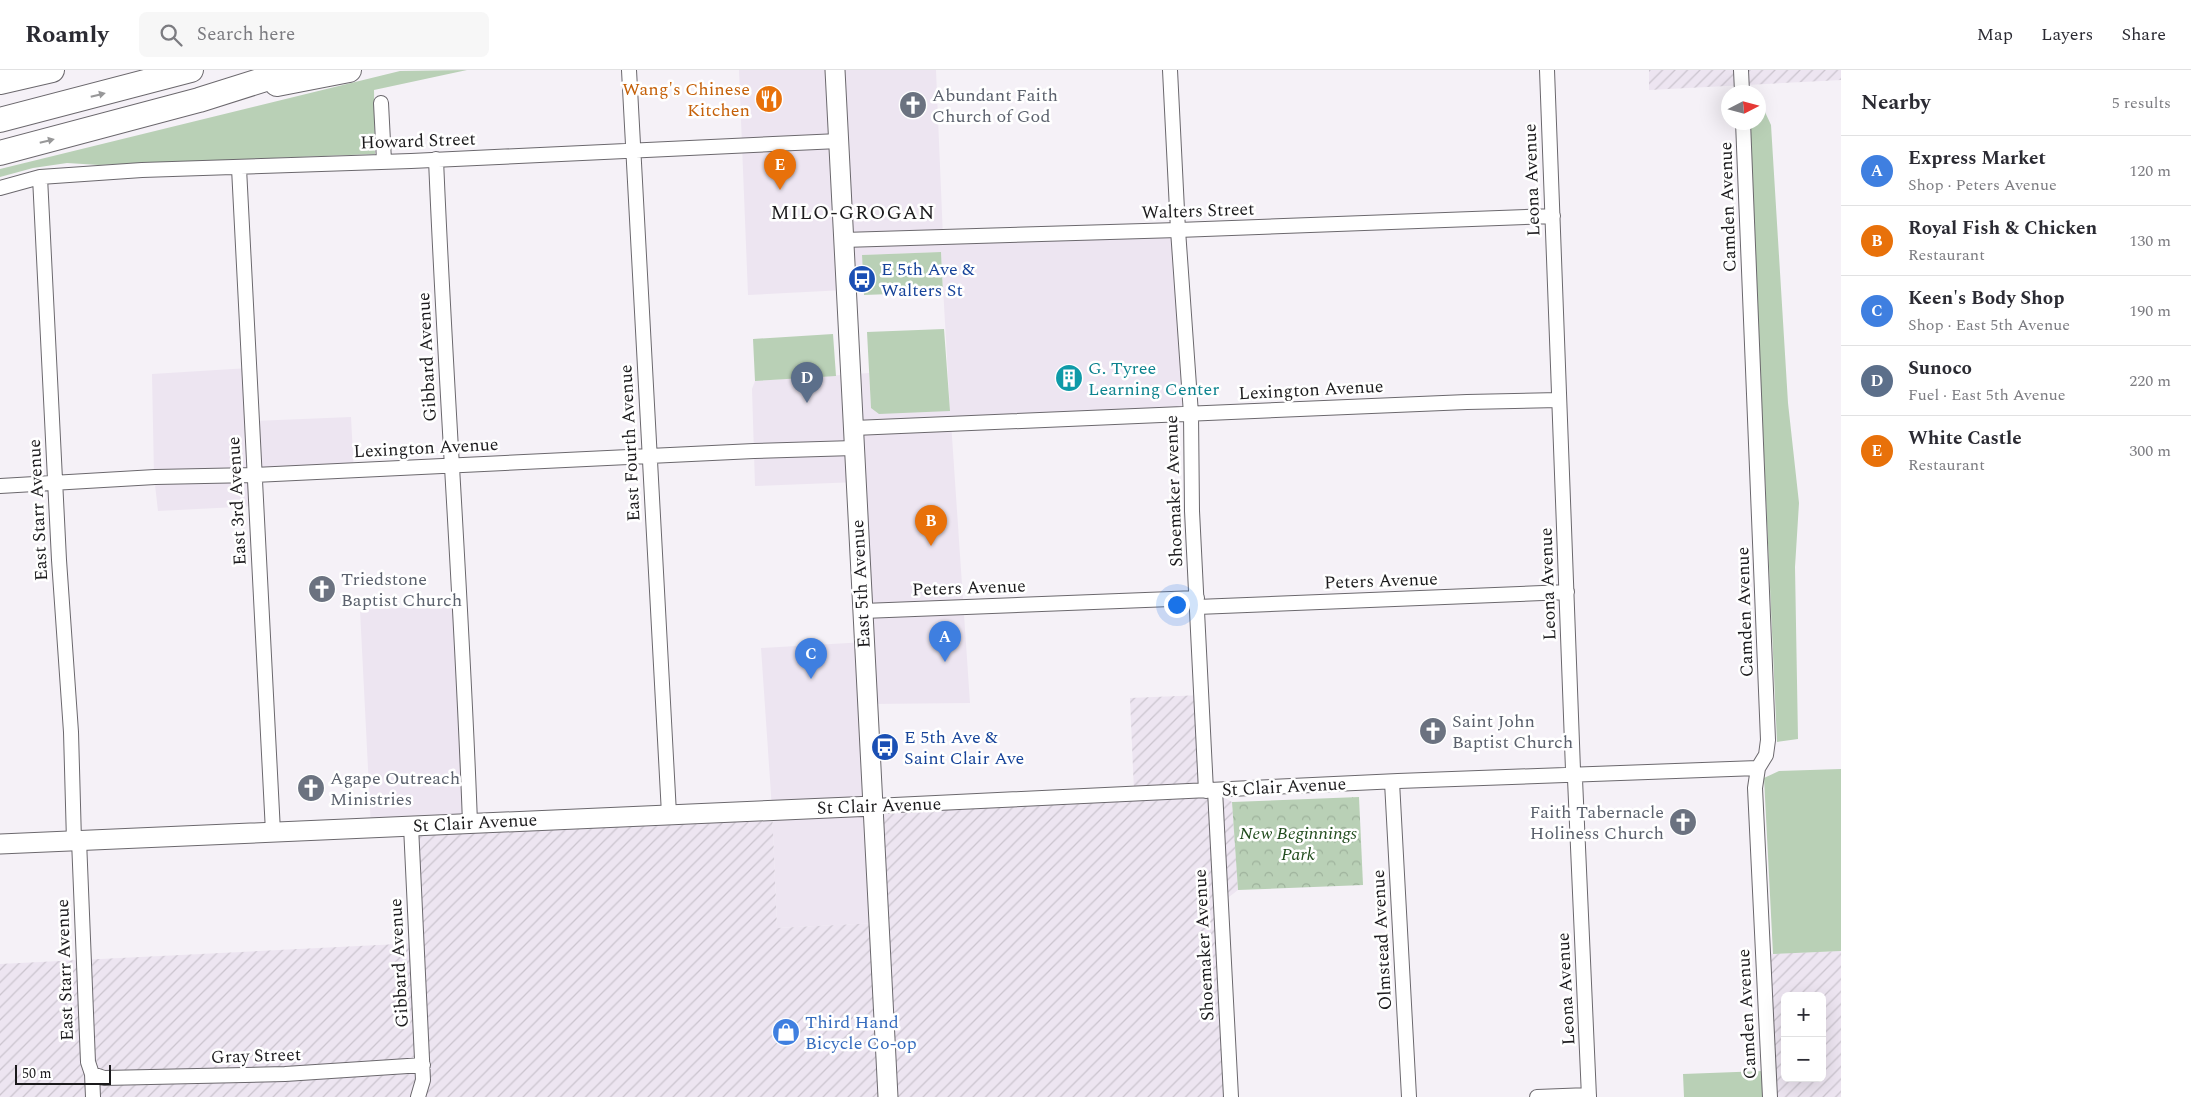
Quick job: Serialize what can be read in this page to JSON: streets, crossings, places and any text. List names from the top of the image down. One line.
{"streets":{"main road":["East 5th Avenue","St Clair Avenue"],"street":["Howard Street","Leona Avenue","Camden Avenue","Walters Street","Gibbard Avenue","Lexington Avenue","East Fourth Avenue","Shoemaker Avenue","East 3rd Avenue","East Starr Avenue","Peters Avenue","Olmstead Avenue","Gray Street"]},"crossings":[["Howard Street","Gibbard Avenue"],["Howard Street","East Fourth Avenue"],["Howard Street","East 3rd Avenue"],["Howard Street","East Starr Avenue"],["Howard Street","East 5th Avenue"],["Leona Avenue","Walters Street"],["Leona Avenue","Lexington Avenue"],["Leona Avenue","Peters Avenue"],["Leona Avenue","St Clair Avenue"],["Camden Avenue","St Clair Avenue"],["Walters Street","Shoemaker Avenue"],["Walters Street","East 5th Avenue"],["Gibbard Avenue","Lexington Avenue"],["Gibbard Avenue","St Clair Avenue"],["Gibbard Avenue","Gray Street"],["Lexington Avenue","East Fourth Avenue"],["Lexington Avenue","Shoemaker Avenue"],["Lexington Avenue","East 3rd Avenue"],["Lexington Avenue","East Starr Avenue"],["Lexington Avenue","East 5th Avenue"],["East Fourth Avenue","St Clair Avenue"],["Shoemaker Avenue","Peters Avenue"],["Shoemaker Avenue","St Clair Avenue"],["East 3rd Avenue","St Clair Avenue"],["East Starr Avenue","St Clair Avenue"],["East Starr Avenue","Gray Street"],["Peters Avenue","East 5th Avenue"],["East 5th Avenue","St Clair Avenue"],["St Clair Avenue","Olmstead Avenue"]],"districts":["MILO-GROGAN"],"parks":["New Beginnings Park"],"places":{"restaurant":["Wang's Chinese Kitchen"],"church":["Abundant Faith Church of God","Triedstone Baptist Church","Saint John Baptist Church","Agape Outreach Ministries","Faith Tabernacle Holiness Church"],"bus stop":["E 5th Ave & Walters St","E 5th Ave & Saint Clair Ave"],"building":["G. Tyree Learning Center"],"shop":["Third Hand Bicycle Co-op"]},"scale_bar":"50 m","north":"right","page":{"header":"Roamly","search":"Search here","nav":["Map","Layers","Share"],"heading":["Nearby","5 results"],"list":[{"mark":"A","name":"Express Market","note":"Shop · Peters Avenue","value":"120 m"},{"mark":"B","name":"Royal Fish & Chicken","note":"Restaurant","value":"130 m"},{"mark":"C","name":"Keen's Body Shop","note":"Shop · East 5th Avenue","value":"190 m"},{"mark":"D","name":"Sunoco","note":"Fuel · East 5th Avenue","value":"220 m"},{"mark":"E","name":"White Castle","note":"Restaurant","value":"300 m"}],"pins":["E","D","B","A","C"],"map_buttons":["+","−"],"scale":"50 m"}}
